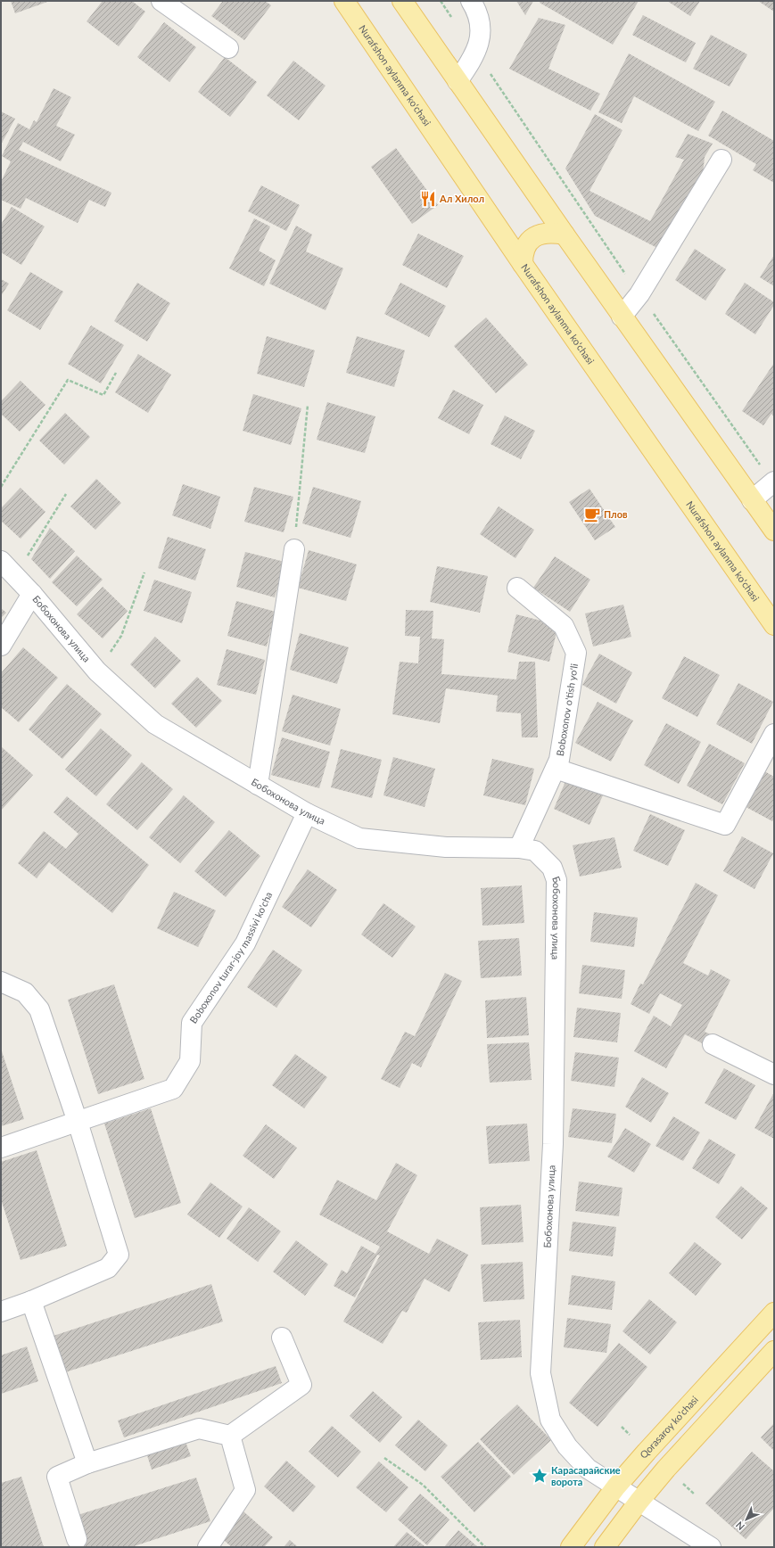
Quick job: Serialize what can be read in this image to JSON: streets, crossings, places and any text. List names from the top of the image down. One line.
{"streets":{"main road":["Nurafshon aylanma ko'chasi","Qorasaroy ko'chasi"],"street":["Бобохонова улица","Boboxonov o'tish yo'li","Boboxonov turar-joy massivi ko'cha"]},"crossings":[["Бобохонова улица","Boboxonov o'tish yo'li"],["Бобохонова улица","Boboxonov turar-joy massivi ko'cha"],["Бобохонова улица","Qorasaroy ko'chasi"]],"places":{"restaurant":["Ал Хилол"],"cafe":["Плов"],"place":["Карасарайские ворота"]},"north":"bottom left"}
